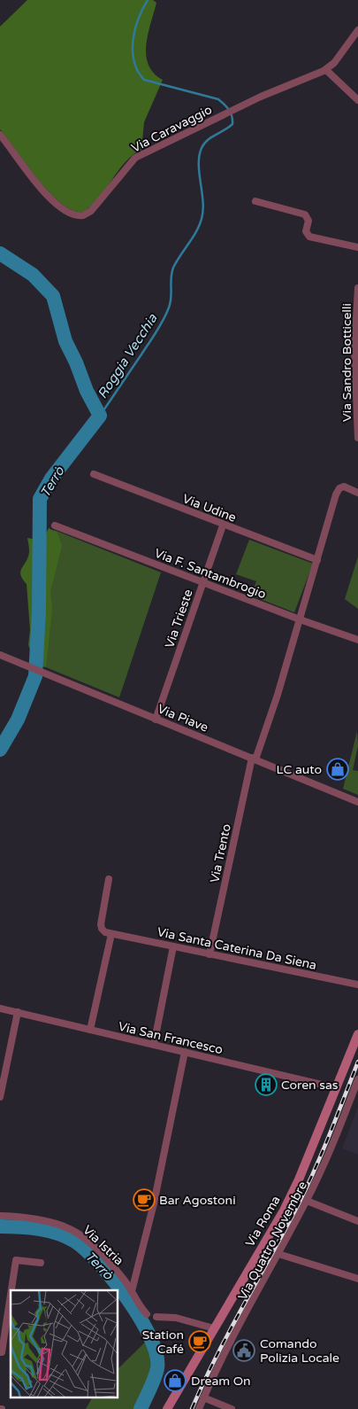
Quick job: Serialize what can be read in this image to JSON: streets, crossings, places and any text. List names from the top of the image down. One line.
{"streets":{"street":["Via Caravaggio","Via Sandro Botticelli","Via Udine","Via F. Santambrogio","Via Trieste","Via Piave","Via Trento","Via Santa Caterina Da Siena","Via San Francesco","Via Roma","Via Quattro Novembre","Via Istria"]},"crossings":[["Via Udine","Via Trieste"],["Via Udine","Via Trento"],["Via F. Santambrogio","Via Trieste"],["Via F. Santambrogio","Via Trento"],["Via Trieste","Via Piave"],["Via Piave","Via Trento"],["Via Trento","Via Santa Caterina Da Siena"],["Via San Francesco","Via Roma"]],"water":["Roggia Vecchia","Terrò"],"places":{"shop":["LC auto","Dream On"],"building":["Coren sas"],"cafe":["Bar Agostoni","Station Café"],"public building":["Comando Polizia Locale"]}}
